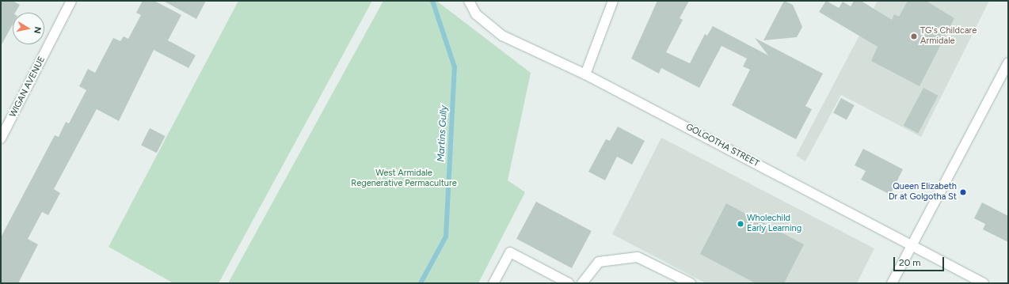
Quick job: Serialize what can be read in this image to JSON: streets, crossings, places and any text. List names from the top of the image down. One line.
{"streets":{"street":["WIGAN AVENUE","GOLGOTHA STREET"]},"water":["Martins Gully"],"parks":["West Armidale Regenerative Permaculture"],"places":["TG's Childcare Armidale","Queen Elizabeth Dr at Golgotha St","Wholechild Early Learning"],"scale_bar":"20 m","north":"right"}
